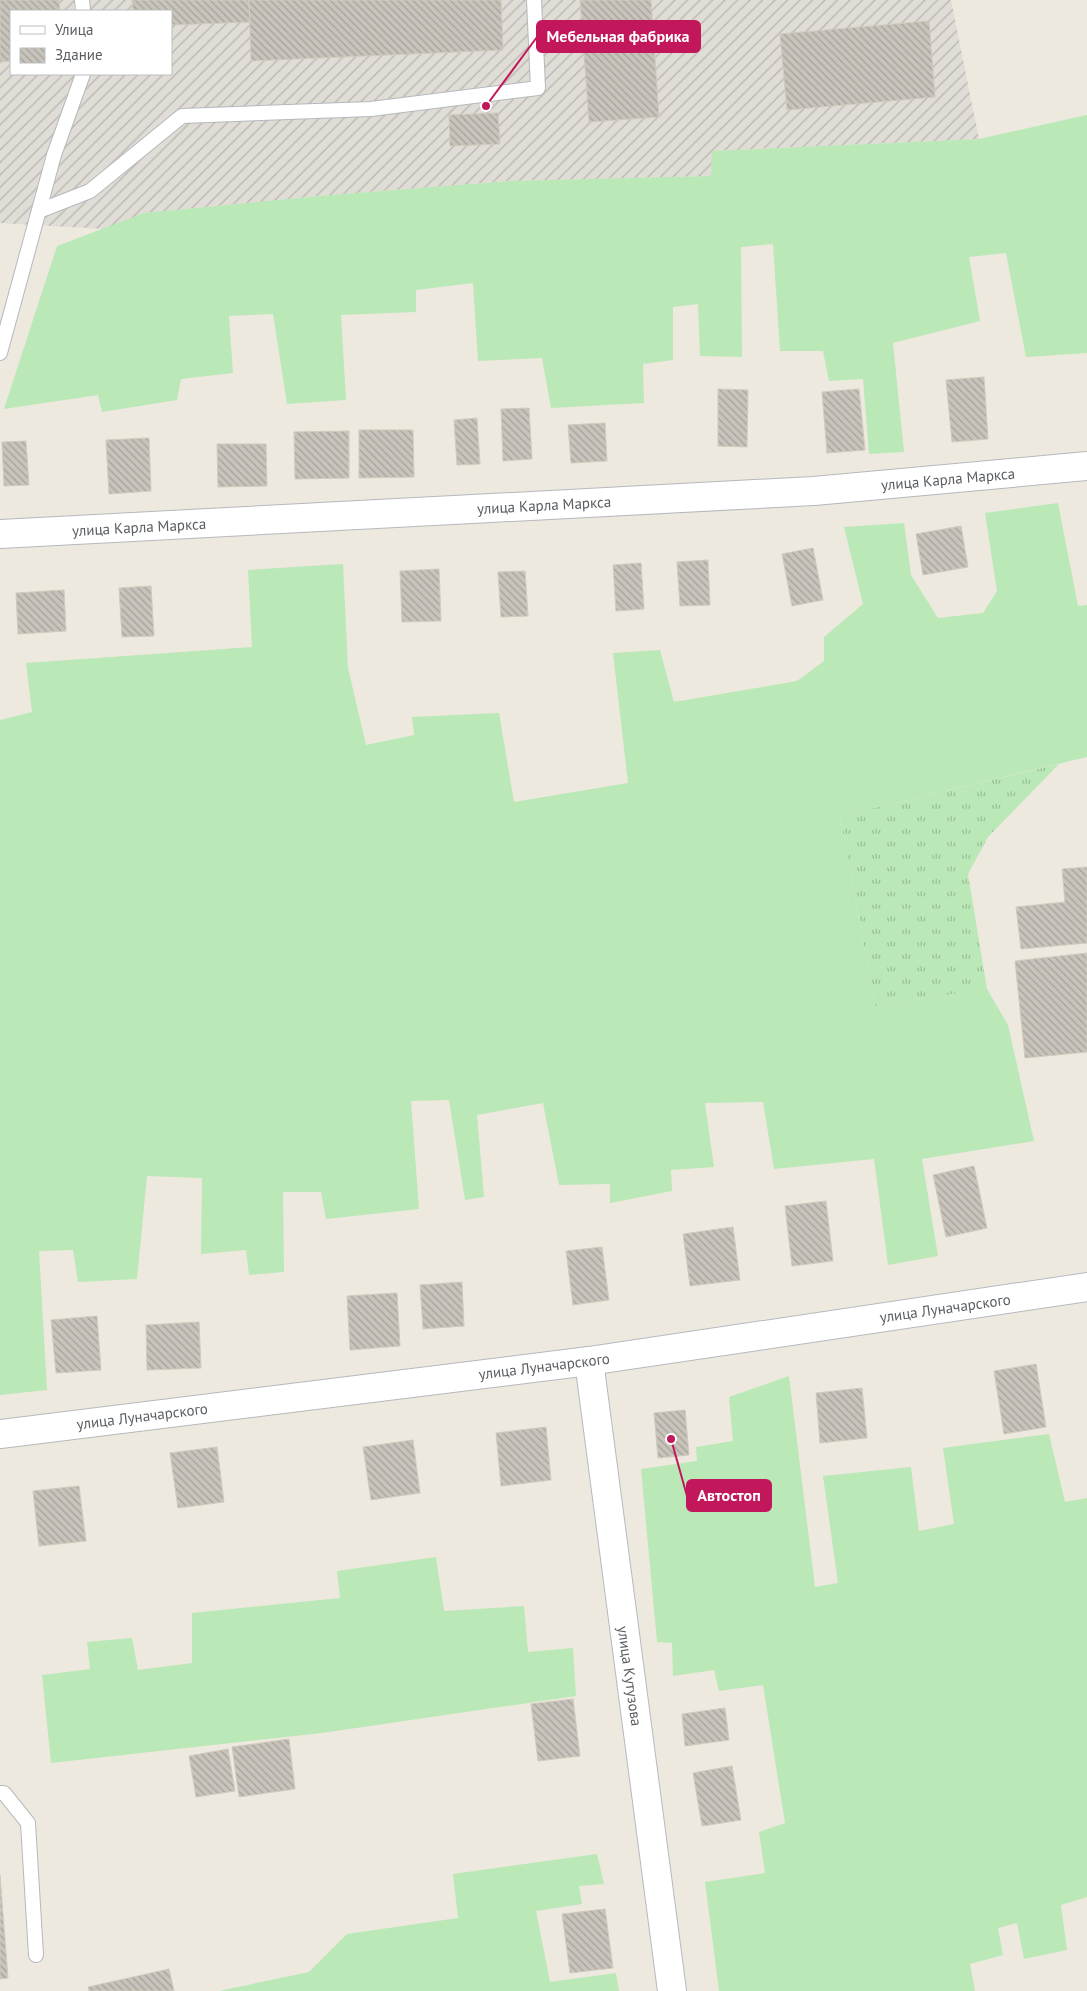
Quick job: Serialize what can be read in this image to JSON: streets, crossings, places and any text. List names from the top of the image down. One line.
{"streets":{"street":["улица Карла Маркса","улица Луначарского","улица Кутузова"]},"crossings":[["улица Луначарского","улица Кутузова"]],"places":["Мебельная фабрика","Автостоп"],"legend":["Улица","Здание"]}
